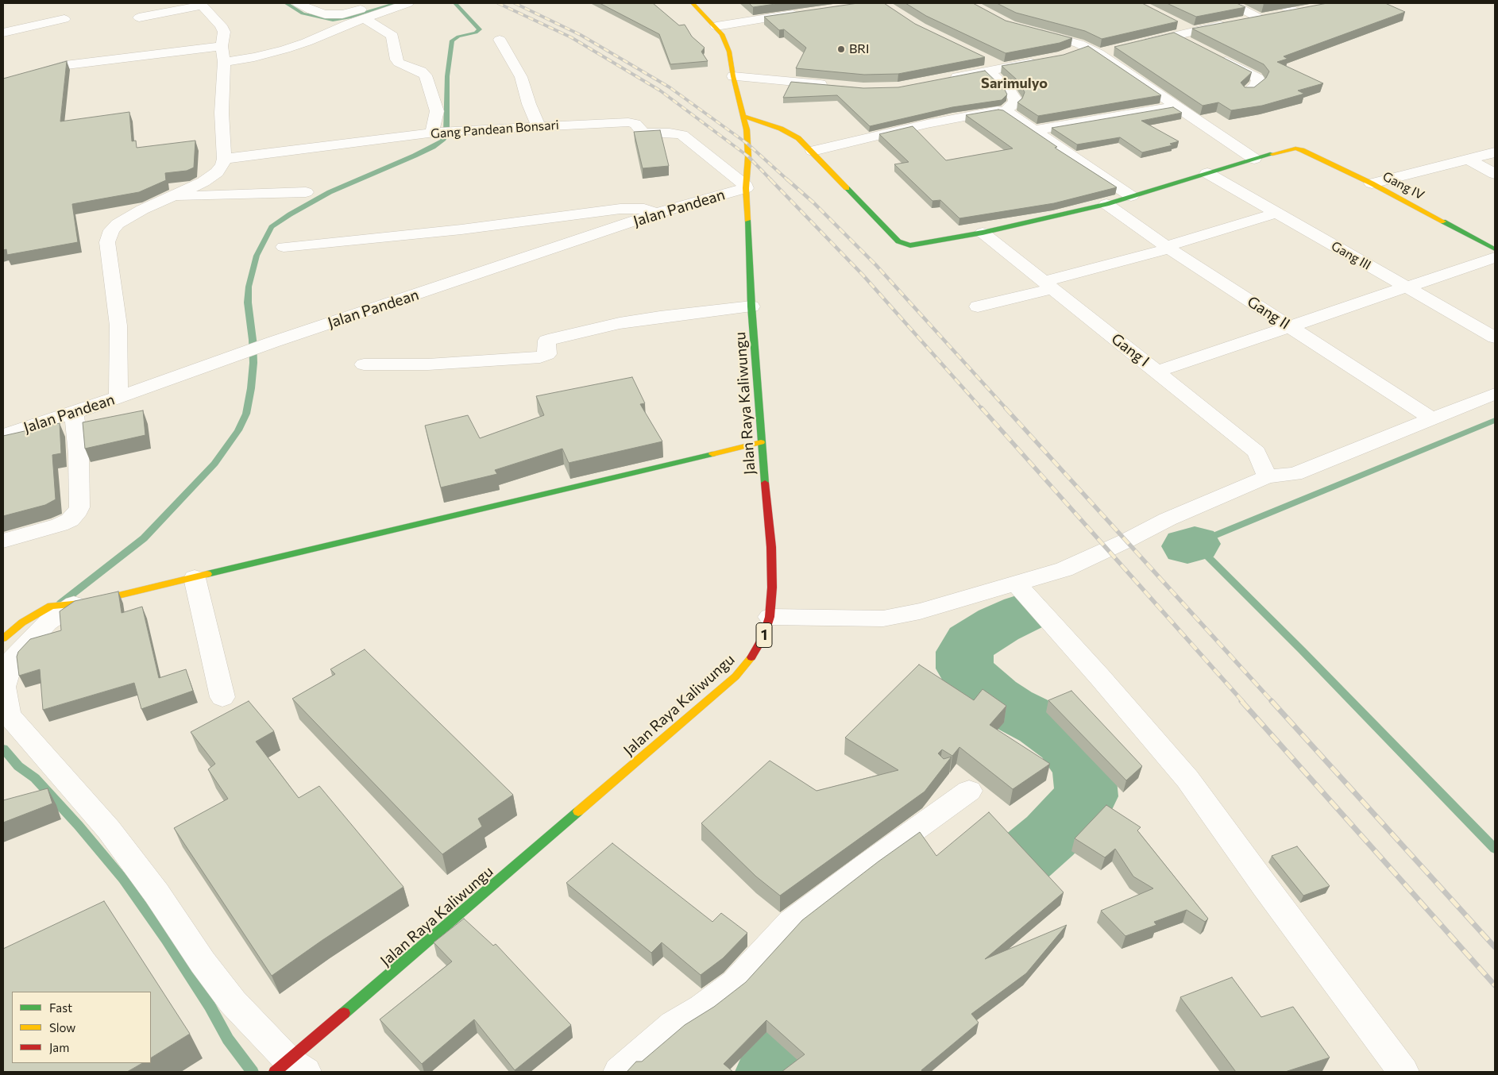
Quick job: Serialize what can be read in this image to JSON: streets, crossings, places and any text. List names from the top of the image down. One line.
{"streets":{"street":["Gang Pandean Bonsari","Gang IV","Jalan Pandean","Gang III","Gang II","Gang I","Jalan Raya Kaliwungu","1"]},"crossings":[["Gang Pandean Bonsari","Jalan Pandean"],["Gang Pandean Bonsari","Jalan Raya Kaliwungu"],["Jalan Pandean","Jalan Raya Kaliwungu"]],"districts":["Sarimulyo"],"places":["BRI"],"legend":["Fast","Slow","Jam"]}
